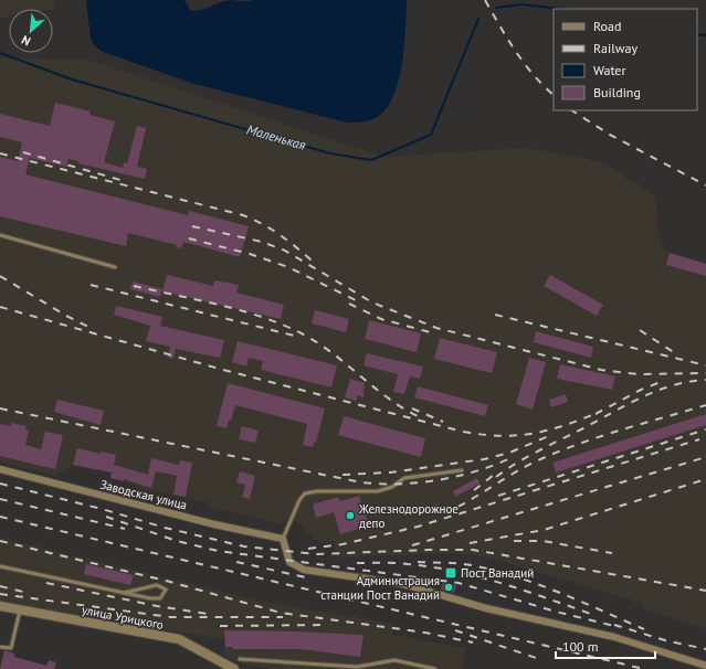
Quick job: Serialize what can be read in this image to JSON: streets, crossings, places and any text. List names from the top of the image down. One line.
{"streets":{"street":["Заводская улица","улица Урицкого"]},"water":["Маленькая"],"places":{"other":["Железнодорожное депо","Администрация станции Пост Ванадий"],"transit":["Пост Ванадий"]},"legend":["Road","Railway","Water","Building"],"scale_bar":"100 m","north":"bottom left"}
